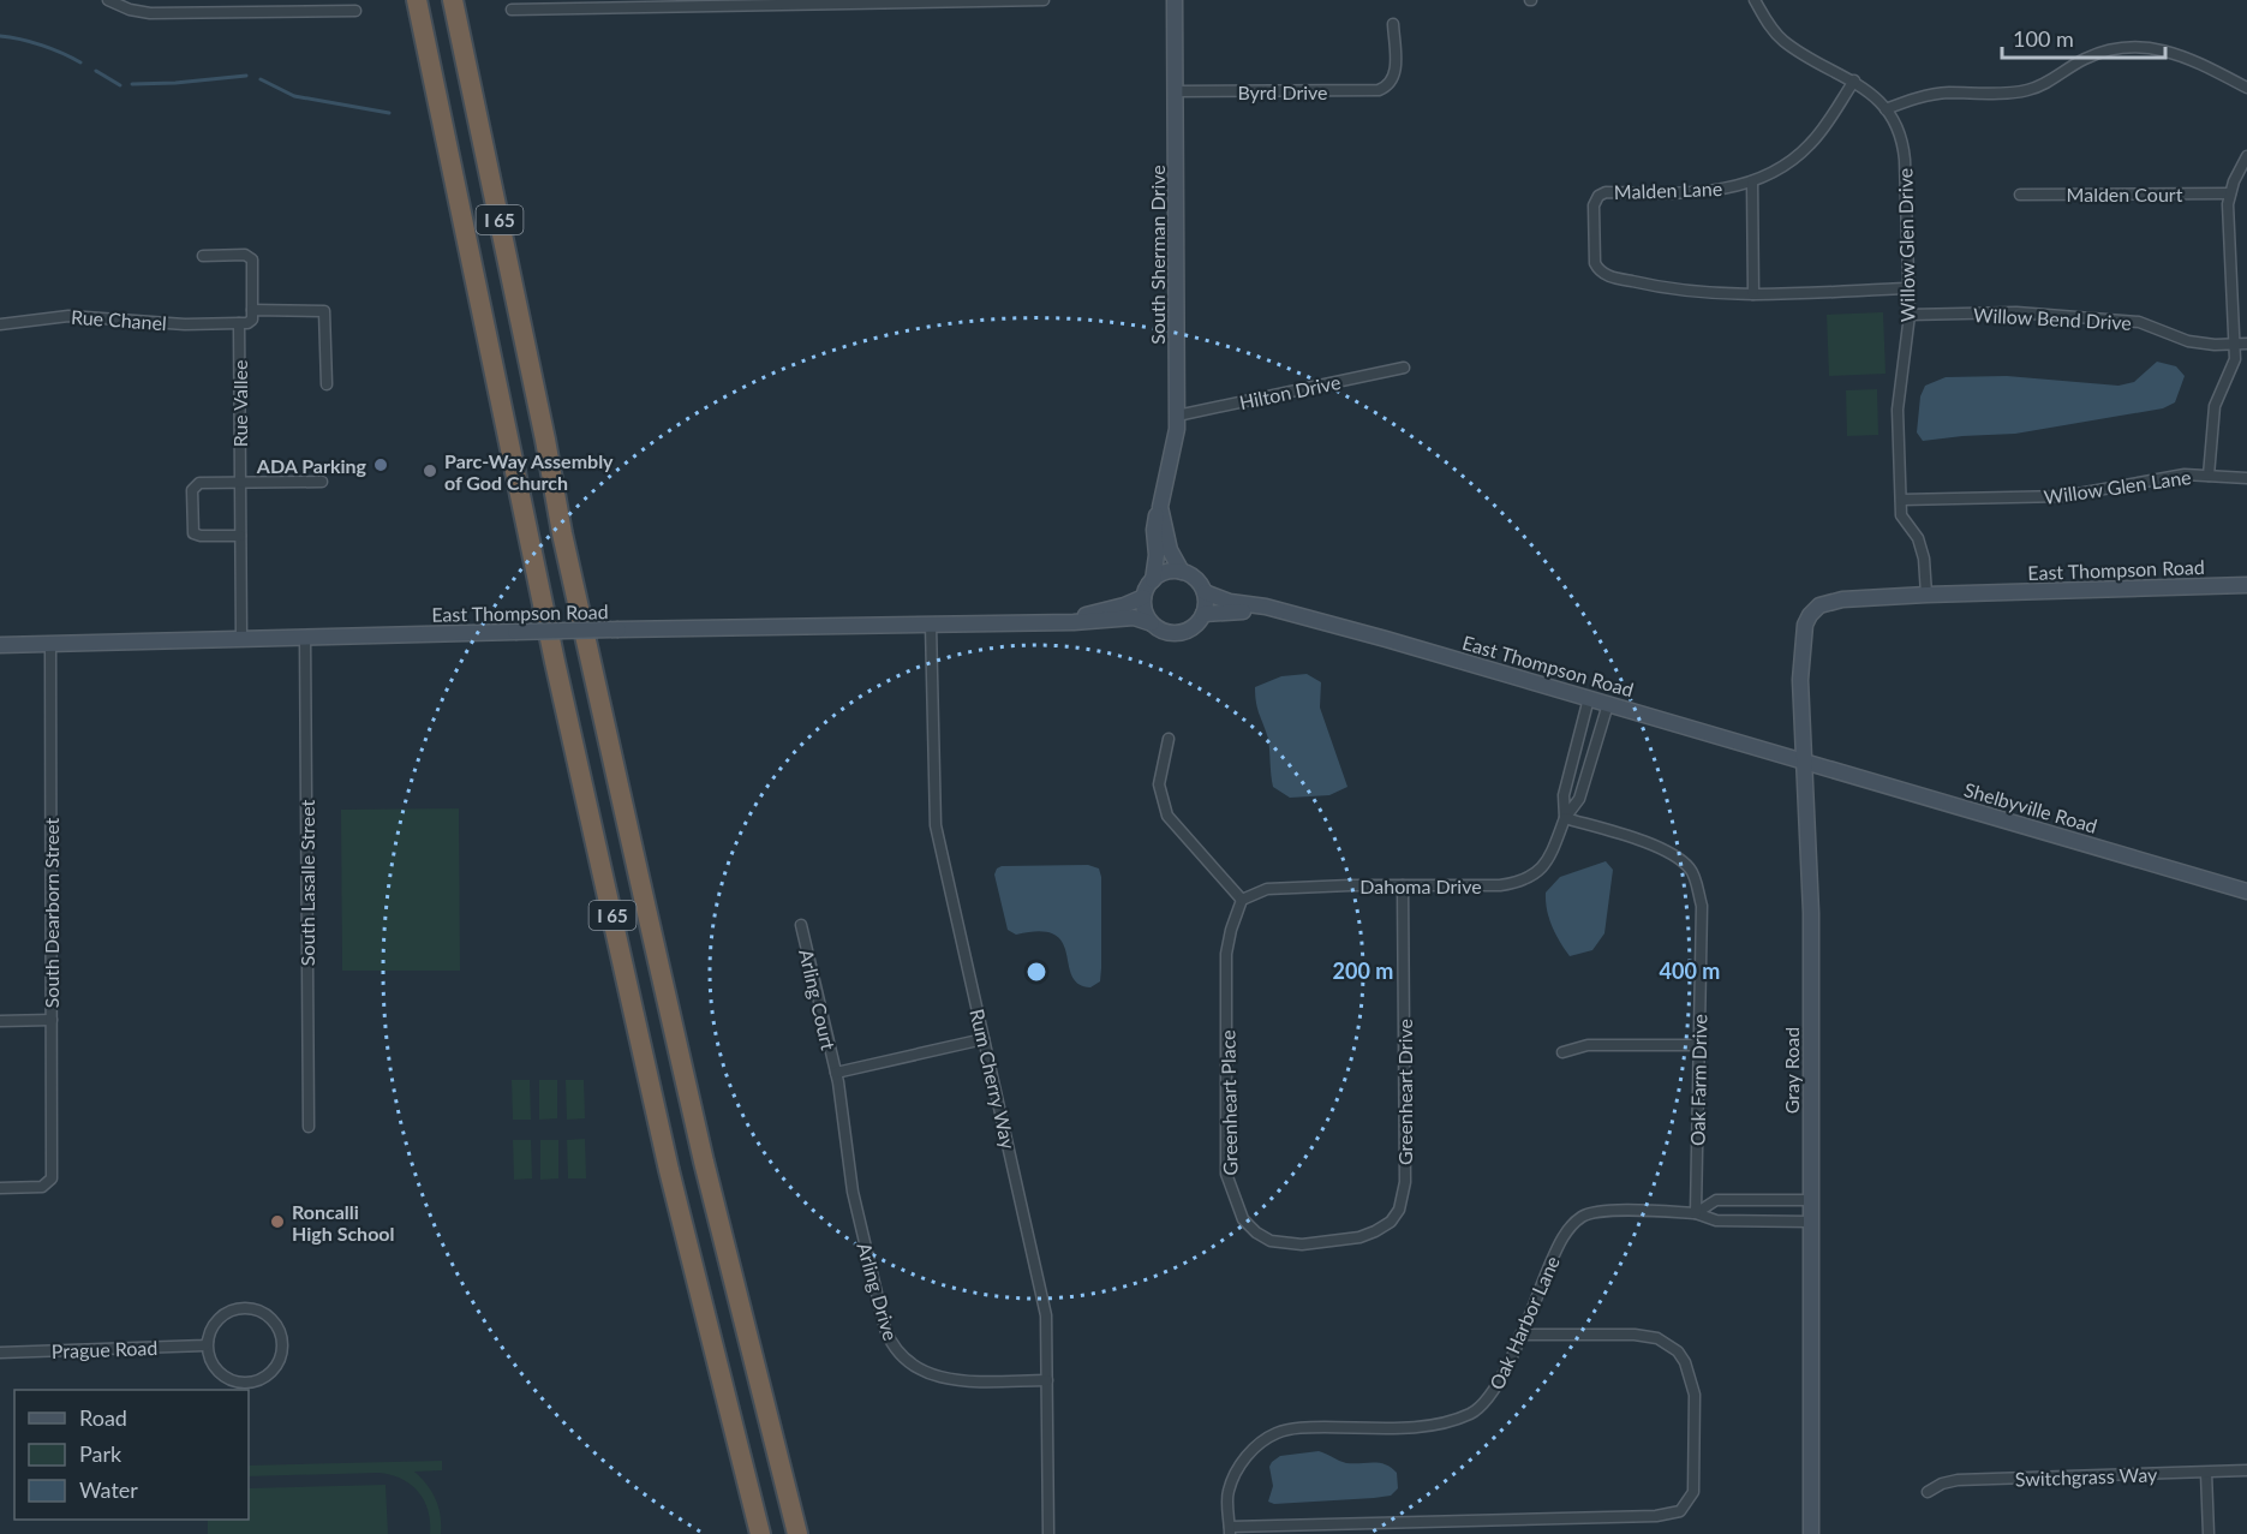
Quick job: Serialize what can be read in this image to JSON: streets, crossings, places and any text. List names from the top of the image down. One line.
{"streets":{"highway":["I 65"],"main road":["South Sherman Drive","East Thompson Road","Shelbyville Road","Gray Road"],"street":["Byrd Drive","Malden Lane","Malden Court","Willow Glen Drive","Willow Bend Drive","Rue Chanel","Hilton Drive","Rue Vallee","Willow Glen Lane","South Lasalle Street","Dahoma Drive","South Dearborn Street","Arling Court","Rum Cherry Way","Oak Farm Drive","Greenheart Drive","Greenheart Place","Arling Drive","Oak Harbor Lane","Prague Road","Switchgrass Way"]},"crossings":[["Byrd Drive","South Sherman Drive"],["Malden Lane","Willow Glen Drive"],["Willow Glen Drive","Willow Bend Drive"],["Willow Glen Drive","Willow Glen Lane"],["Willow Glen Drive","East Thompson Road"],["South Sherman Drive","Hilton Drive"],["South Sherman Drive","East Thompson Road"],["Rue Chanel","Rue Vallee"],["Rue Vallee","East Thompson Road"],["East Thompson Road","Shelbyville Road"],["East Thompson Road","South Lasalle Street"],["East Thompson Road","Dahoma Drive"],["East Thompson Road","South Dearborn Street"],["East Thompson Road","Gray Road"],["East Thompson Road","Rum Cherry Way"],["Shelbyville Road","Gray Road"],["Dahoma Drive","Oak Farm Drive"],["Dahoma Drive","Greenheart Drive"],["Dahoma Drive","Greenheart Place"],["Arling Court","Arling Drive"],["Gray Road","Oak Harbor Lane"],["Rum Cherry Way","Arling Drive"],["Oak Farm Drive","Oak Harbor Lane"],["Greenheart Drive","Greenheart Place"]],"places":["ADA Parking","Parc-Way Assembly of God Church","Roncalli High School"],"legend":["Road","Park","Water"],"scale_bar":"100 m","rings":["200 m","400 m"]}
